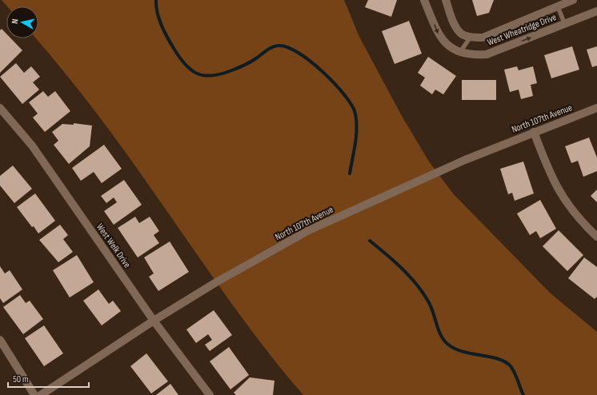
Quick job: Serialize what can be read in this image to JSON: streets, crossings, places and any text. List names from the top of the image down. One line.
{"streets":{"street":["West Wheatridge Drive","North 107th Avenue","West Welk Drive"]},"crossings":[["North 107th Avenue","West Welk Drive"]],"one_way":["West Wheatridge Drive"],"scale_bar":"50 m","north":"left"}
